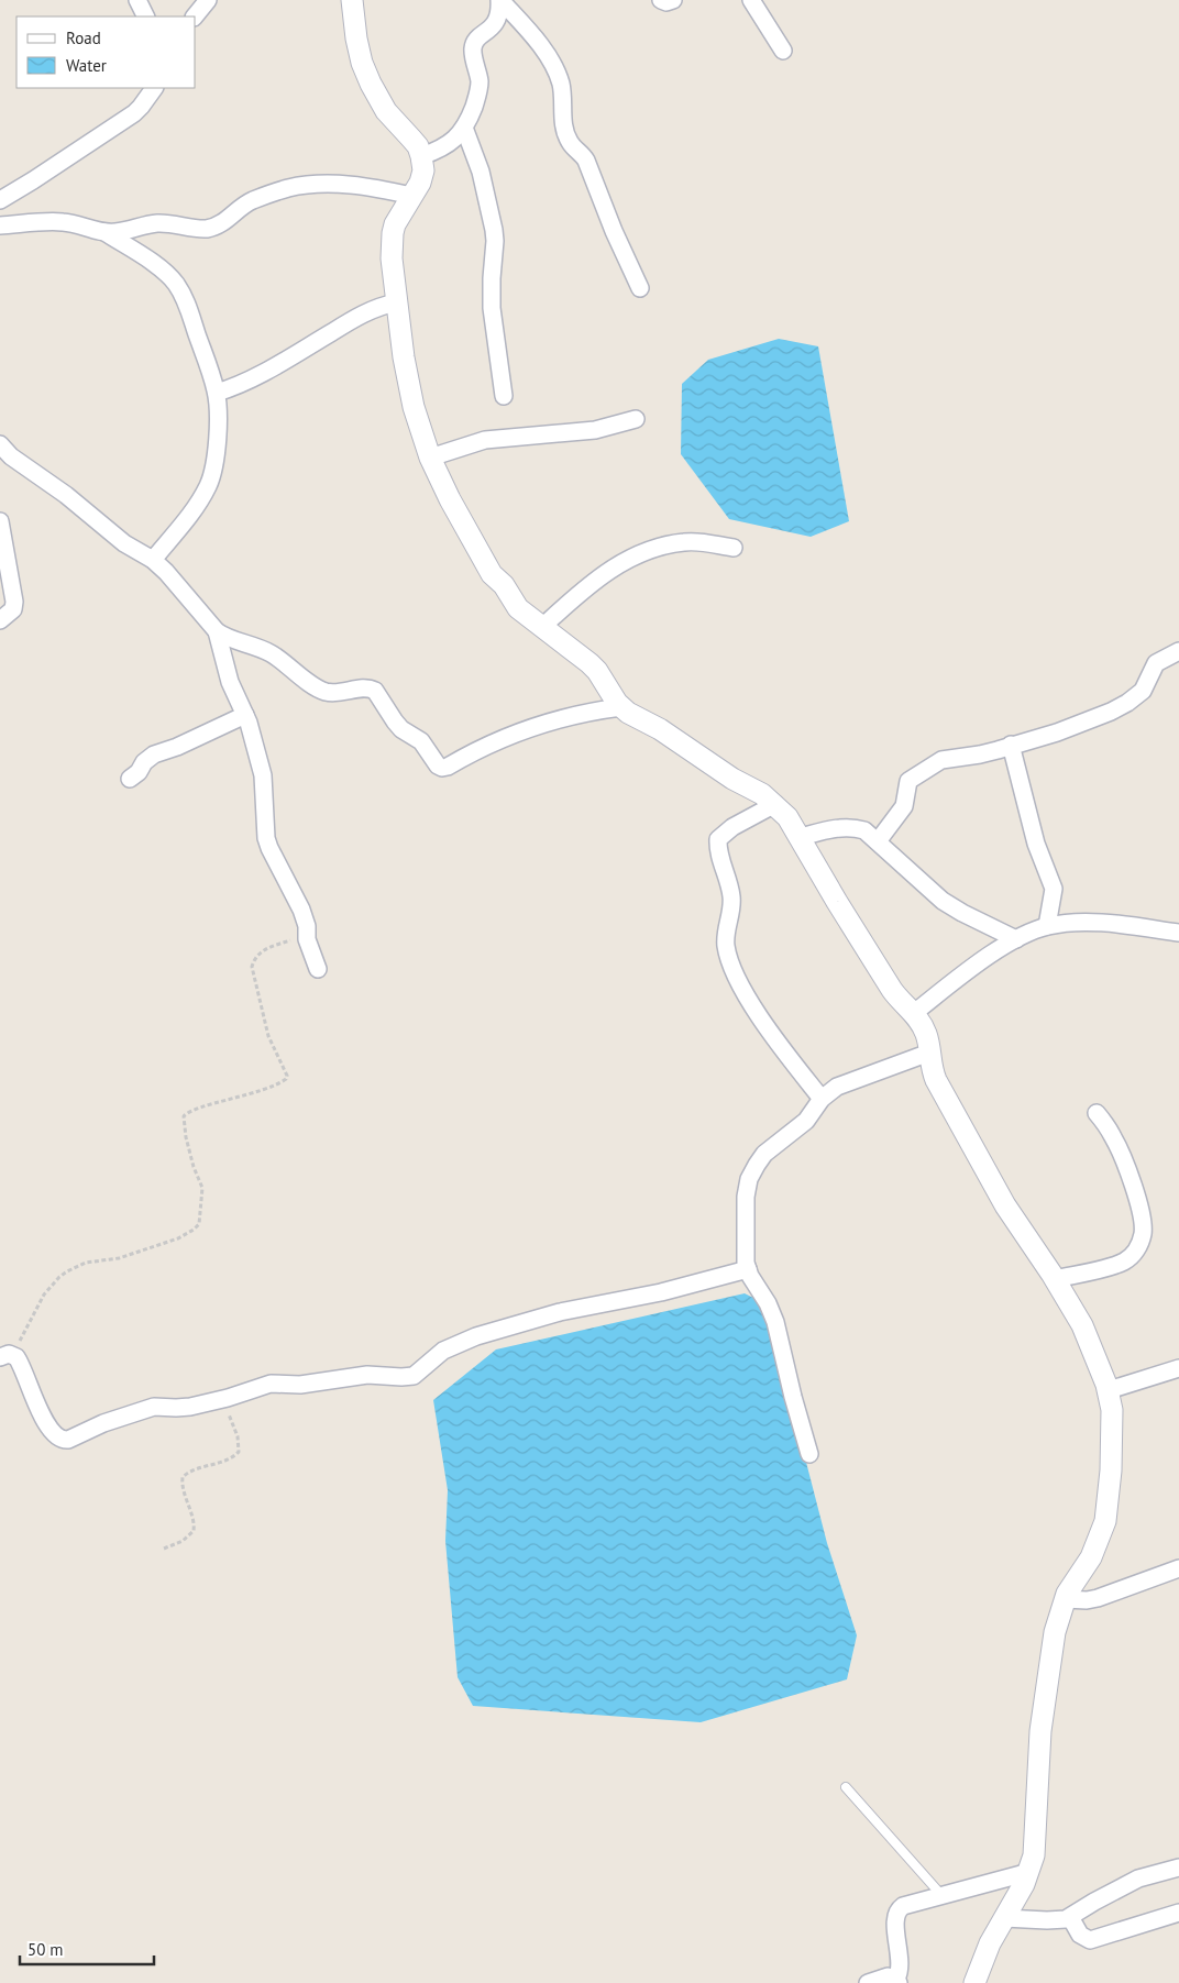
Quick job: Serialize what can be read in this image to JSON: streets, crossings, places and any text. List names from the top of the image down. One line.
{"legend":["Road","Water"],"scale_bar":"50 m"}
